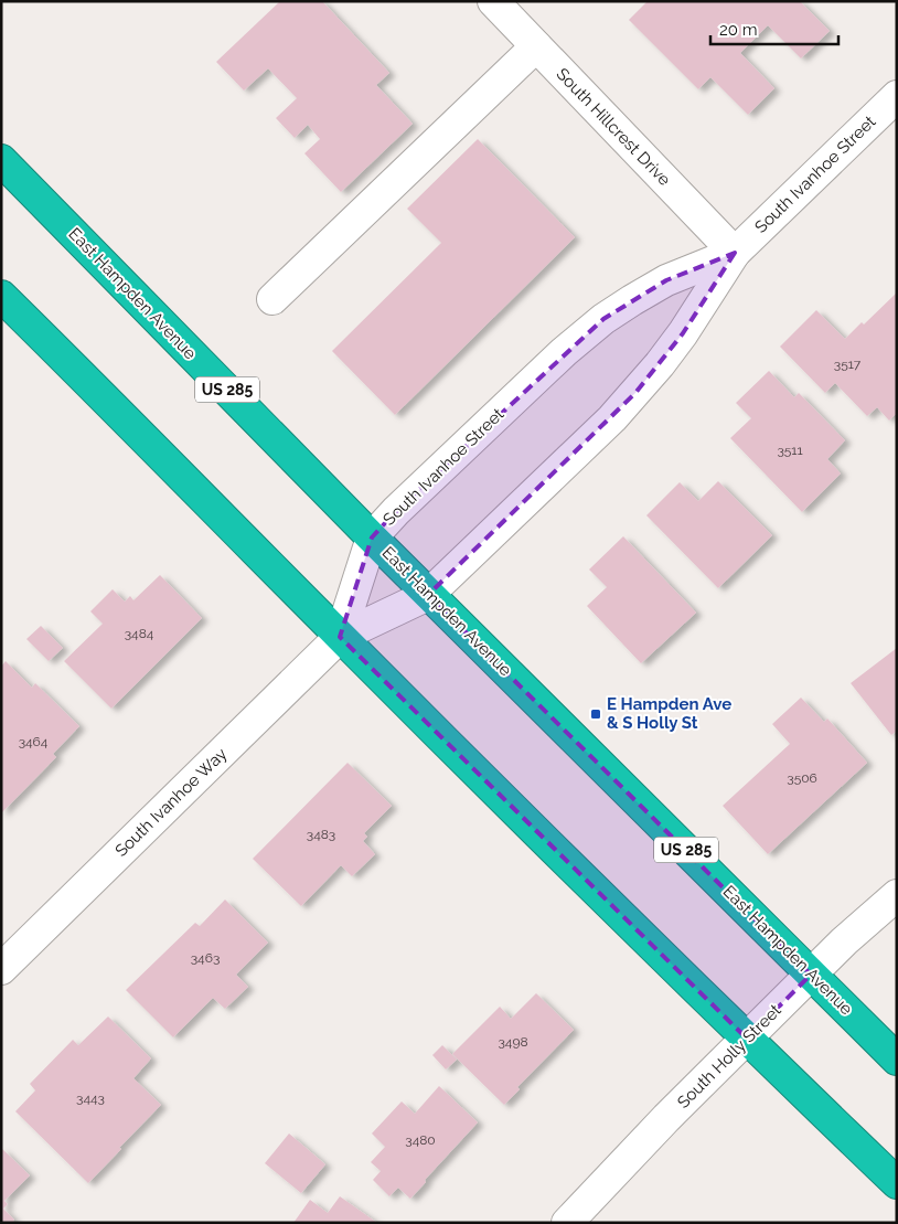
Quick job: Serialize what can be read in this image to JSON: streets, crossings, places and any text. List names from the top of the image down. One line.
{"streets":{"highway":["East Hampden Avenue","US 285"],"street":["South Hillcrest Drive","South Ivanhoe Street","South Ivanhoe Way","South Holly Street"]},"crossings":[["South Hillcrest Drive","South Ivanhoe Street"],["South Ivanhoe Street","East Hampden Avenue"],["South Ivanhoe Street","South Ivanhoe Way"],["East Hampden Avenue","South Holly Street"]],"places":{"transit":["E Hampden Ave & S Holly St"]},"house_numbers":["3517","3511","3484","3464","3506","3483","3463","3498","3443","3480"],"scale_bar":"20 m"}
